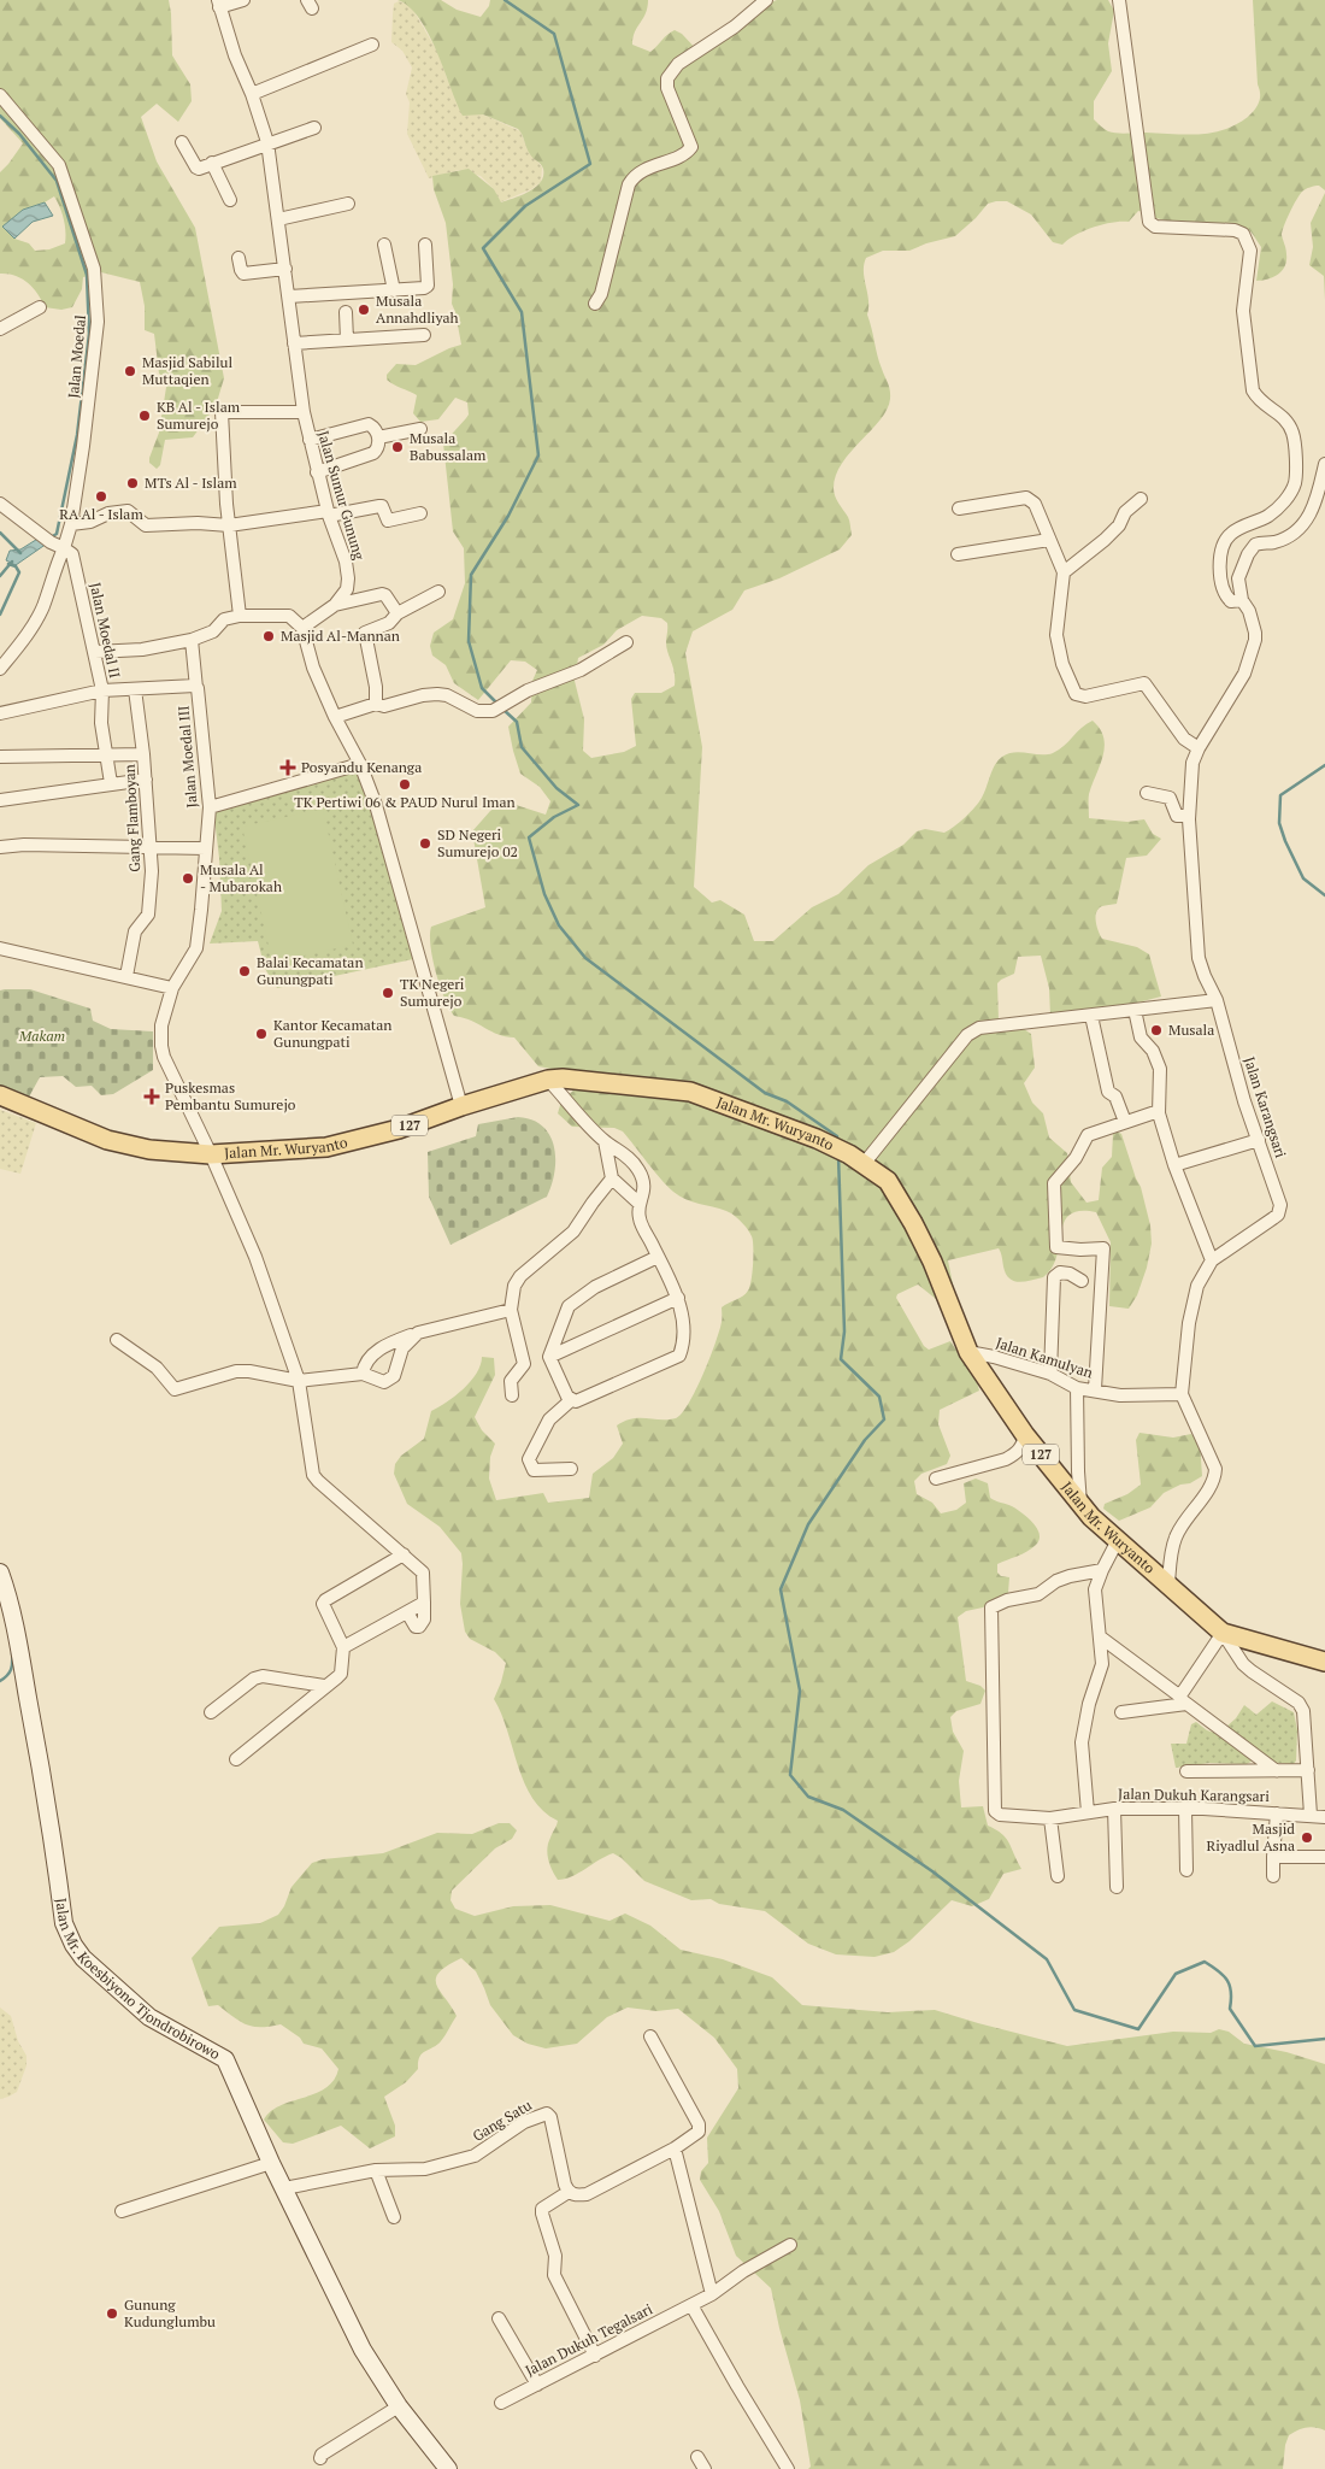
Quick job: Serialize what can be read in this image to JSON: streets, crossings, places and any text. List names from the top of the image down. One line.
{"streets":{"main road":["Jalan Mr. Wuryanto","127","Jalan Mr. Koesbiyono Tjondrobirowo"],"street":["Jalan Moedal","Jalan Sumur Gunung","Jalan Moedal II","Jalan Moedal III","Gang Flamboyan","Jalan Karangsari","Jalan Kamulyan","Jalan Dukuh Karangsari","Gang Satu","Jalan Dukuh Tegalsari"]},"crossings":[["Jalan Moedal","Jalan Moedal II"],["Jalan Moedal II","Jalan Moedal III"],["Jalan Moedal III","Gang Flamboyan"],["Jalan Moedal III","Jalan Mr. Wuryanto"],["Jalan Karangsari","Jalan Mr. Wuryanto"],["Jalan Karangsari","Jalan Kamulyan"],["Jalan Mr. Wuryanto","Jalan Kamulyan"],["Jalan Mr. Koesbiyono Tjondrobirowo","Gang Satu"]],"parks":["Makam"],"places":{"other":["Musala Annahdliyah","Masjid Sabilul Muttaqien","KB Al - Islam Sumurejo","Musala Babussalam","MTs Al - Islam","RA Al - Islam","Masjid Al-Mannan","TK Pertiwi 06 & PAUD Nurul Iman","SD Negeri Sumurejo 02","Musala Al - Mubarokah","Balai Kecamatan Gunungpati","TK Negeri Sumurejo","Musala","Kantor Kecamatan Gunungpati","Masjid Riyadlul Asna","Gunung Kudunglumbu"],"health":["Posyandu Kenanga","Puskesmas Pembantu Sumurejo"]}}
